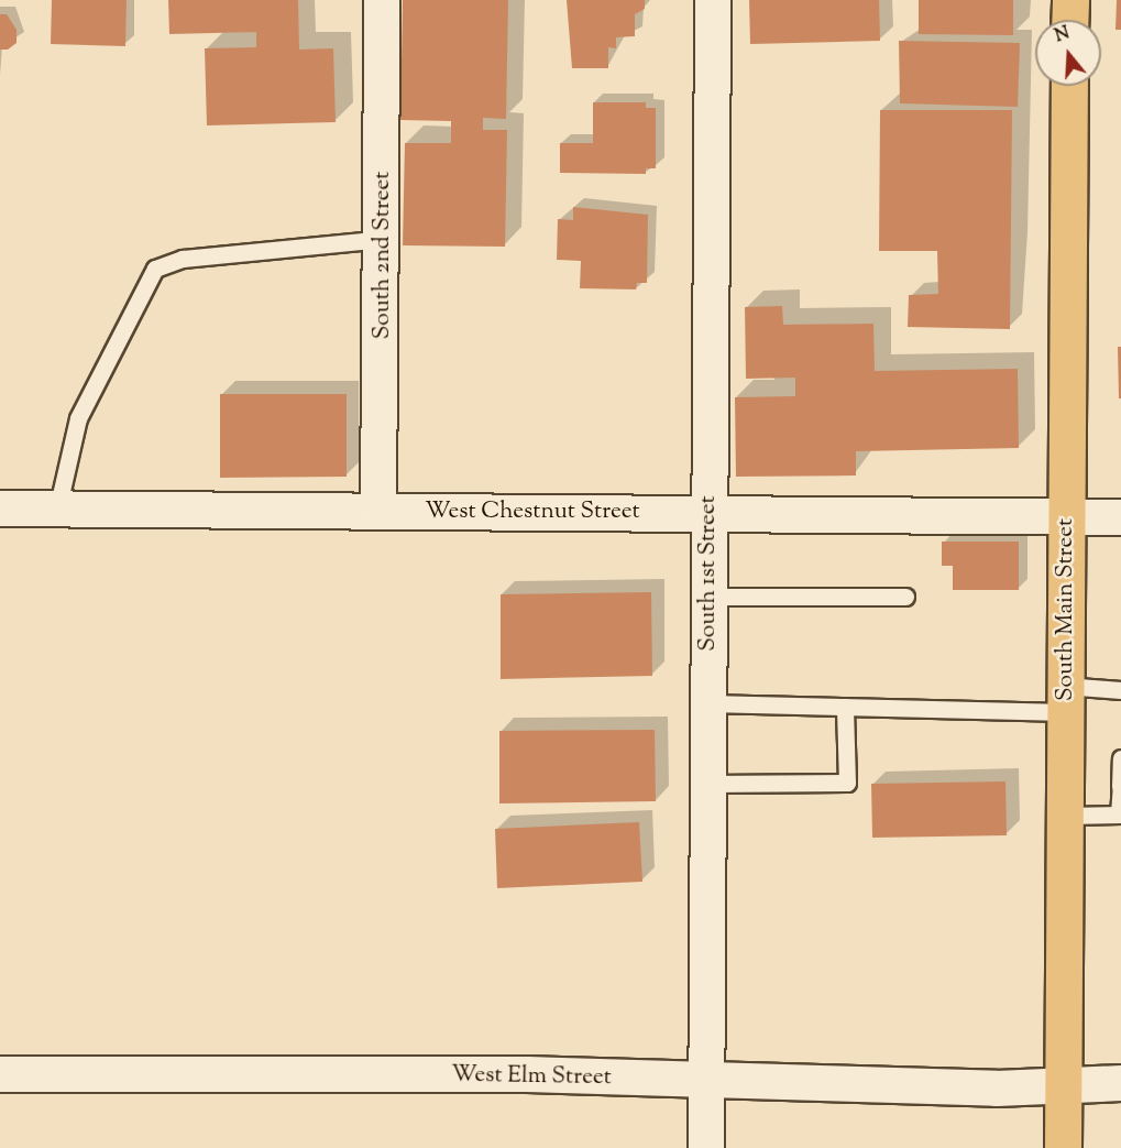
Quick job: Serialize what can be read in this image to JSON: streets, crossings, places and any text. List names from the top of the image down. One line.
{"streets":{"main road":["South Main Street"],"street":["South 2nd Street","West Chestnut Street","South 1st Street","West Elm Street"]},"crossings":[["South 2nd Street","West Chestnut Street"],["West Chestnut Street","South 1st Street"],["West Chestnut Street","South Main Street"],["South 1st Street","West Elm Street"],["South Main Street","West Elm Street"]],"north":"top"}
